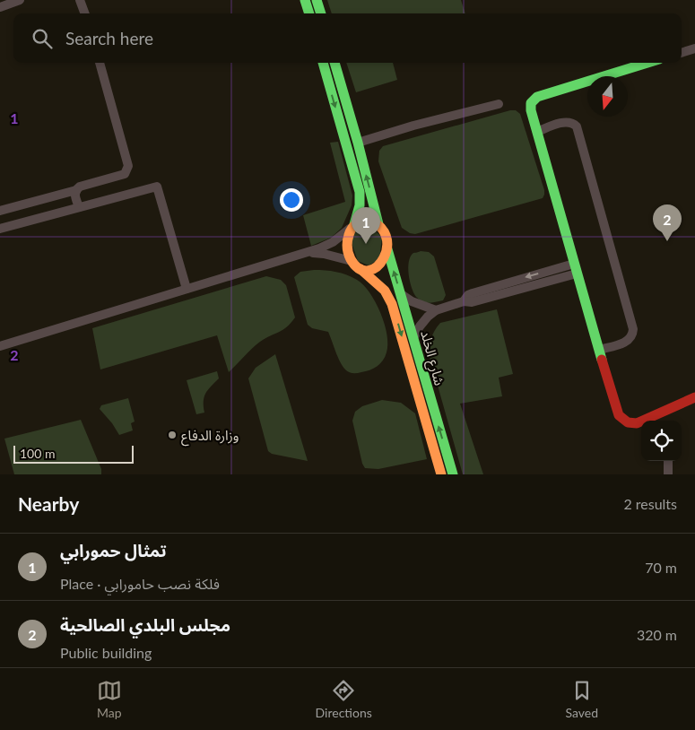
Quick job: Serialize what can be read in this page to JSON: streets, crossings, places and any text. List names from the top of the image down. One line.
{"streets":{"main road":["شارع الخلد"]},"places":["وزارة الدفاع"],"scale_bar":"100 m","north":"bottom","page":{"search":"Search here","pins":["2","1"],"scale":"100 m","heading":["Nearby","2 results"],"list":[{"mark":"1","name":"تمثال حمورابي","note":"Place · فلكة نصب حامورابي","value":"70 m"},{"mark":"2","name":"مجلس البلدي الصالحية","note":"Public building","value":"320 m"}],"nav":["Map","Directions","Saved"]},"grid":{"rows":["1","2"]}}
